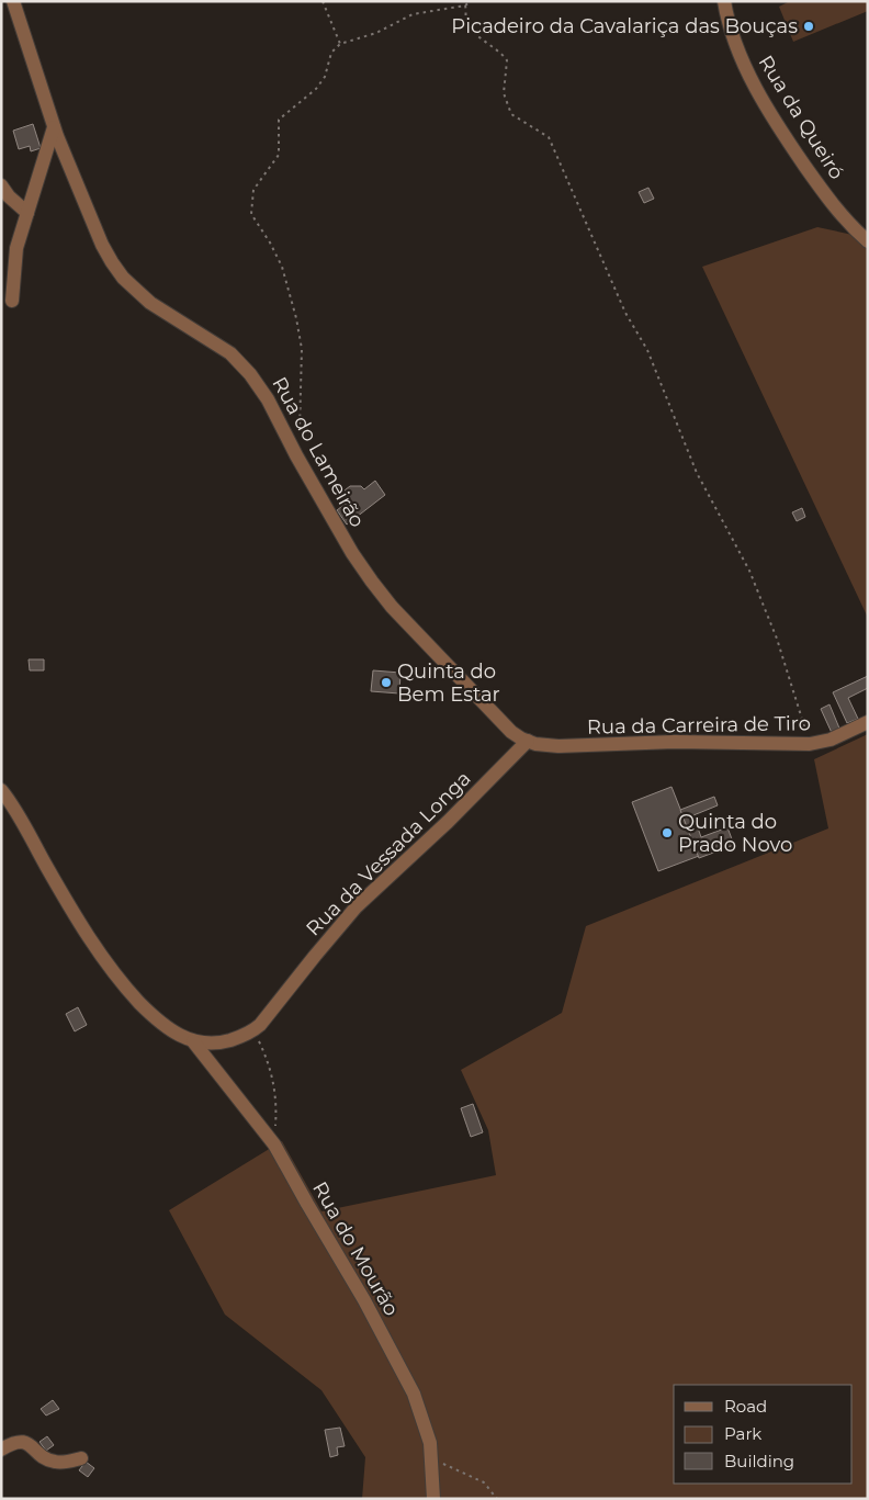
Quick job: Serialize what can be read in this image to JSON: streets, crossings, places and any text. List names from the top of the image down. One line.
{"streets":{"street":["Rua da Queiró","Rua do Lameirão","Rua da Carreira de Tiro","Rua da Vessada Longa","Rua do Mourão"]},"crossings":[["Rua do Lameirão","Rua da Carreira de Tiro"],["Rua do Lameirão","Rua da Vessada Longa"],["Rua da Carreira de Tiro","Rua da Vessada Longa"],["Rua da Vessada Longa","Rua do Mourão"]],"places":["Picadeiro da Cavalariça das Bouças","Quinta do Bem Estar","Quinta do Prado Novo"],"legend":["Road","Park","Building"]}
